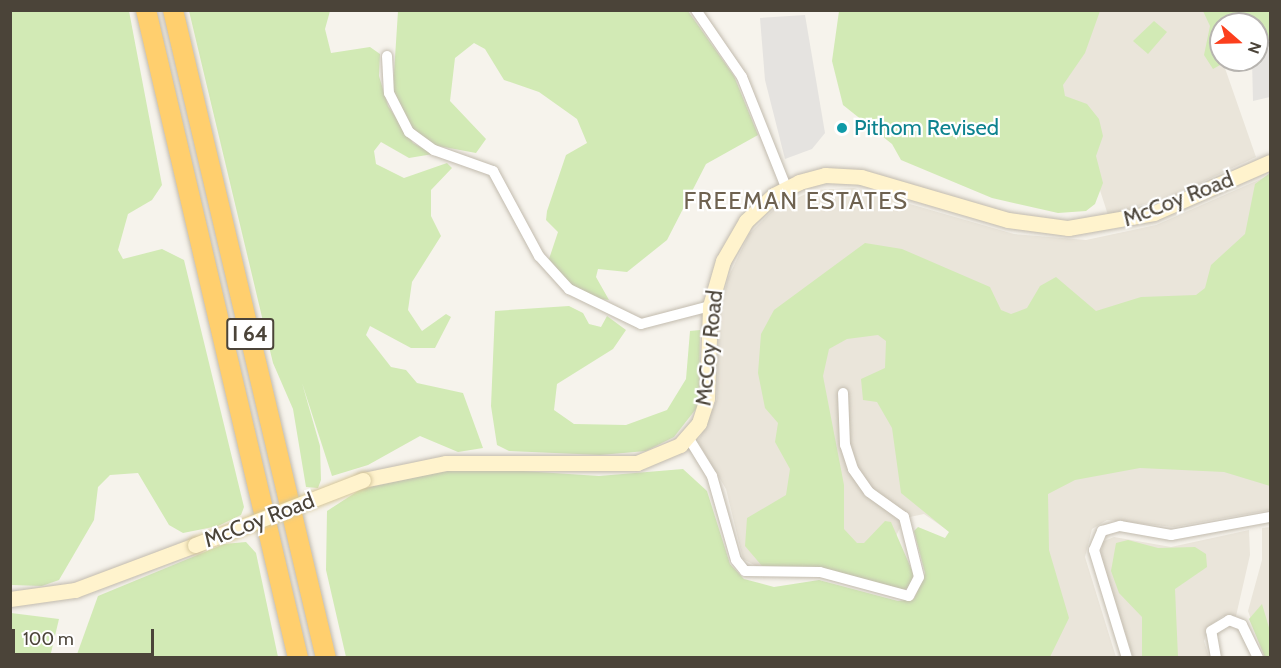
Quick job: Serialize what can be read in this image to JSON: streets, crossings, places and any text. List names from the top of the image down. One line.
{"streets":{"highway":["I 64"],"street":["McCoy Road"]},"districts":["FREEMAN ESTATES"],"places":["Pithom Revised"],"scale_bar":"100 m","north":"right"}
